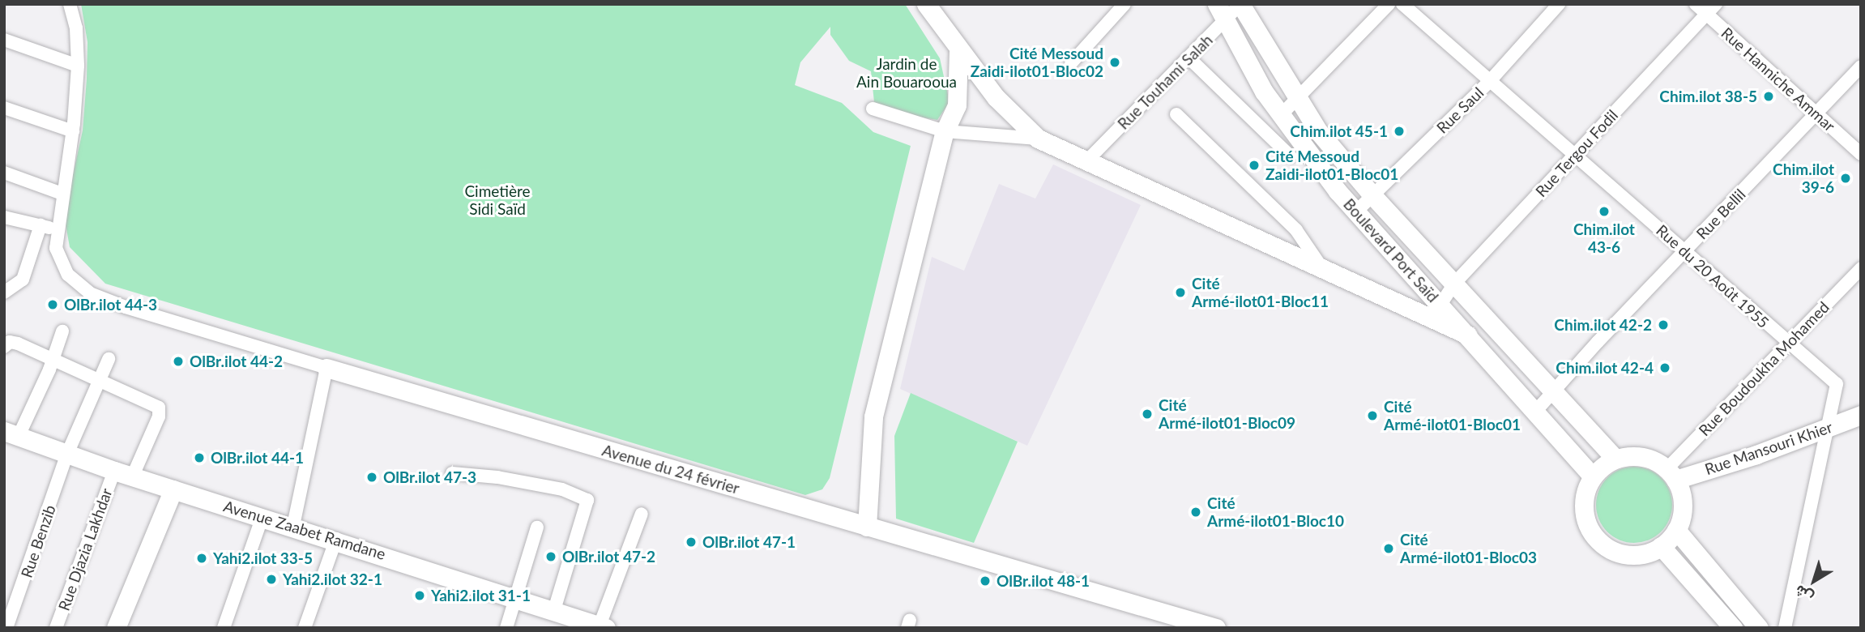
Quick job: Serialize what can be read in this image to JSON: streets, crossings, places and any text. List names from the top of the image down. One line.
{"streets":{"main road":["Boulevard Port Saïd","Rue Mansouri Khier","Avenue du 24 février","Avenue Zaabet Ramdane"],"street":["Rue Hanniche Ammar","Rue Touhami Salah","Rue Saul","Rue Tergou Fodil","Rue Bellil","Rue du 20 Août 1955","Rue Boudoukha Mohamed","Rue Benzib","Rue Djazia Lakhdar"]},"crossings":[["Rue Hanniche Ammar","Rue Tergou Fodil"],["Rue Hanniche Ammar","Rue Bellil"],["Rue Touhami Salah","Boulevard Port Saïd"],["Rue Saul","Boulevard Port Saïd"],["Rue Saul","Rue du 20 Août 1955"],["Rue Tergou Fodil","Boulevard Port Saïd"],["Rue Tergou Fodil","Rue du 20 Août 1955"],["Rue Bellil","Boulevard Port Saïd"],["Rue Bellil","Rue du 20 Août 1955"],["Boulevard Port Saïd","Rue Boudoukha Mohamed"],["Boulevard Port Saïd","Rue Mansouri Khier"],["Rue du 20 Août 1955","Rue Boudoukha Mohamed"],["Rue du 20 Août 1955","Rue Mansouri Khier"],["Rue Boudoukha Mohamed","Rue Mansouri Khier"],["Avenue Zaabet Ramdane","Rue Benzib"],["Avenue Zaabet Ramdane","Rue Djazia Lakhdar"]],"parks":["Jardin de Ain Bouarooua","Cimetière Sidi Saïd"],"places":["Cité Messoud Zaidi-ilot01-Bloc02","Chim.ilot 38-5","Chim.ilot 45-1","Cité Messoud Zaidi-ilot01-Bloc01","Chim.ilot 39-6","Chim.ilot 43-6","Cité Armé-ilot01-Bloc11","OlBr.ilot 44-3","Chim.ilot 42-2","OlBr.ilot 44-2","Chim.ilot 42-4","Cité Armé-ilot01-Bloc09","Cité Armé-ilot01-Bloc01","OlBr.ilot 44-1","OlBr.ilot 47-3","Cité Armé-ilot01-Bloc10","OlBr.ilot 47-1","Cité Armé-ilot01-Bloc03","OlBr.ilot 47-2","Yahi2.ilot 33-5","Yahi2.ilot 32-1","OlBr.ilot 48-1","Yahi2.ilot 31-1"],"north":"bottom left"}
